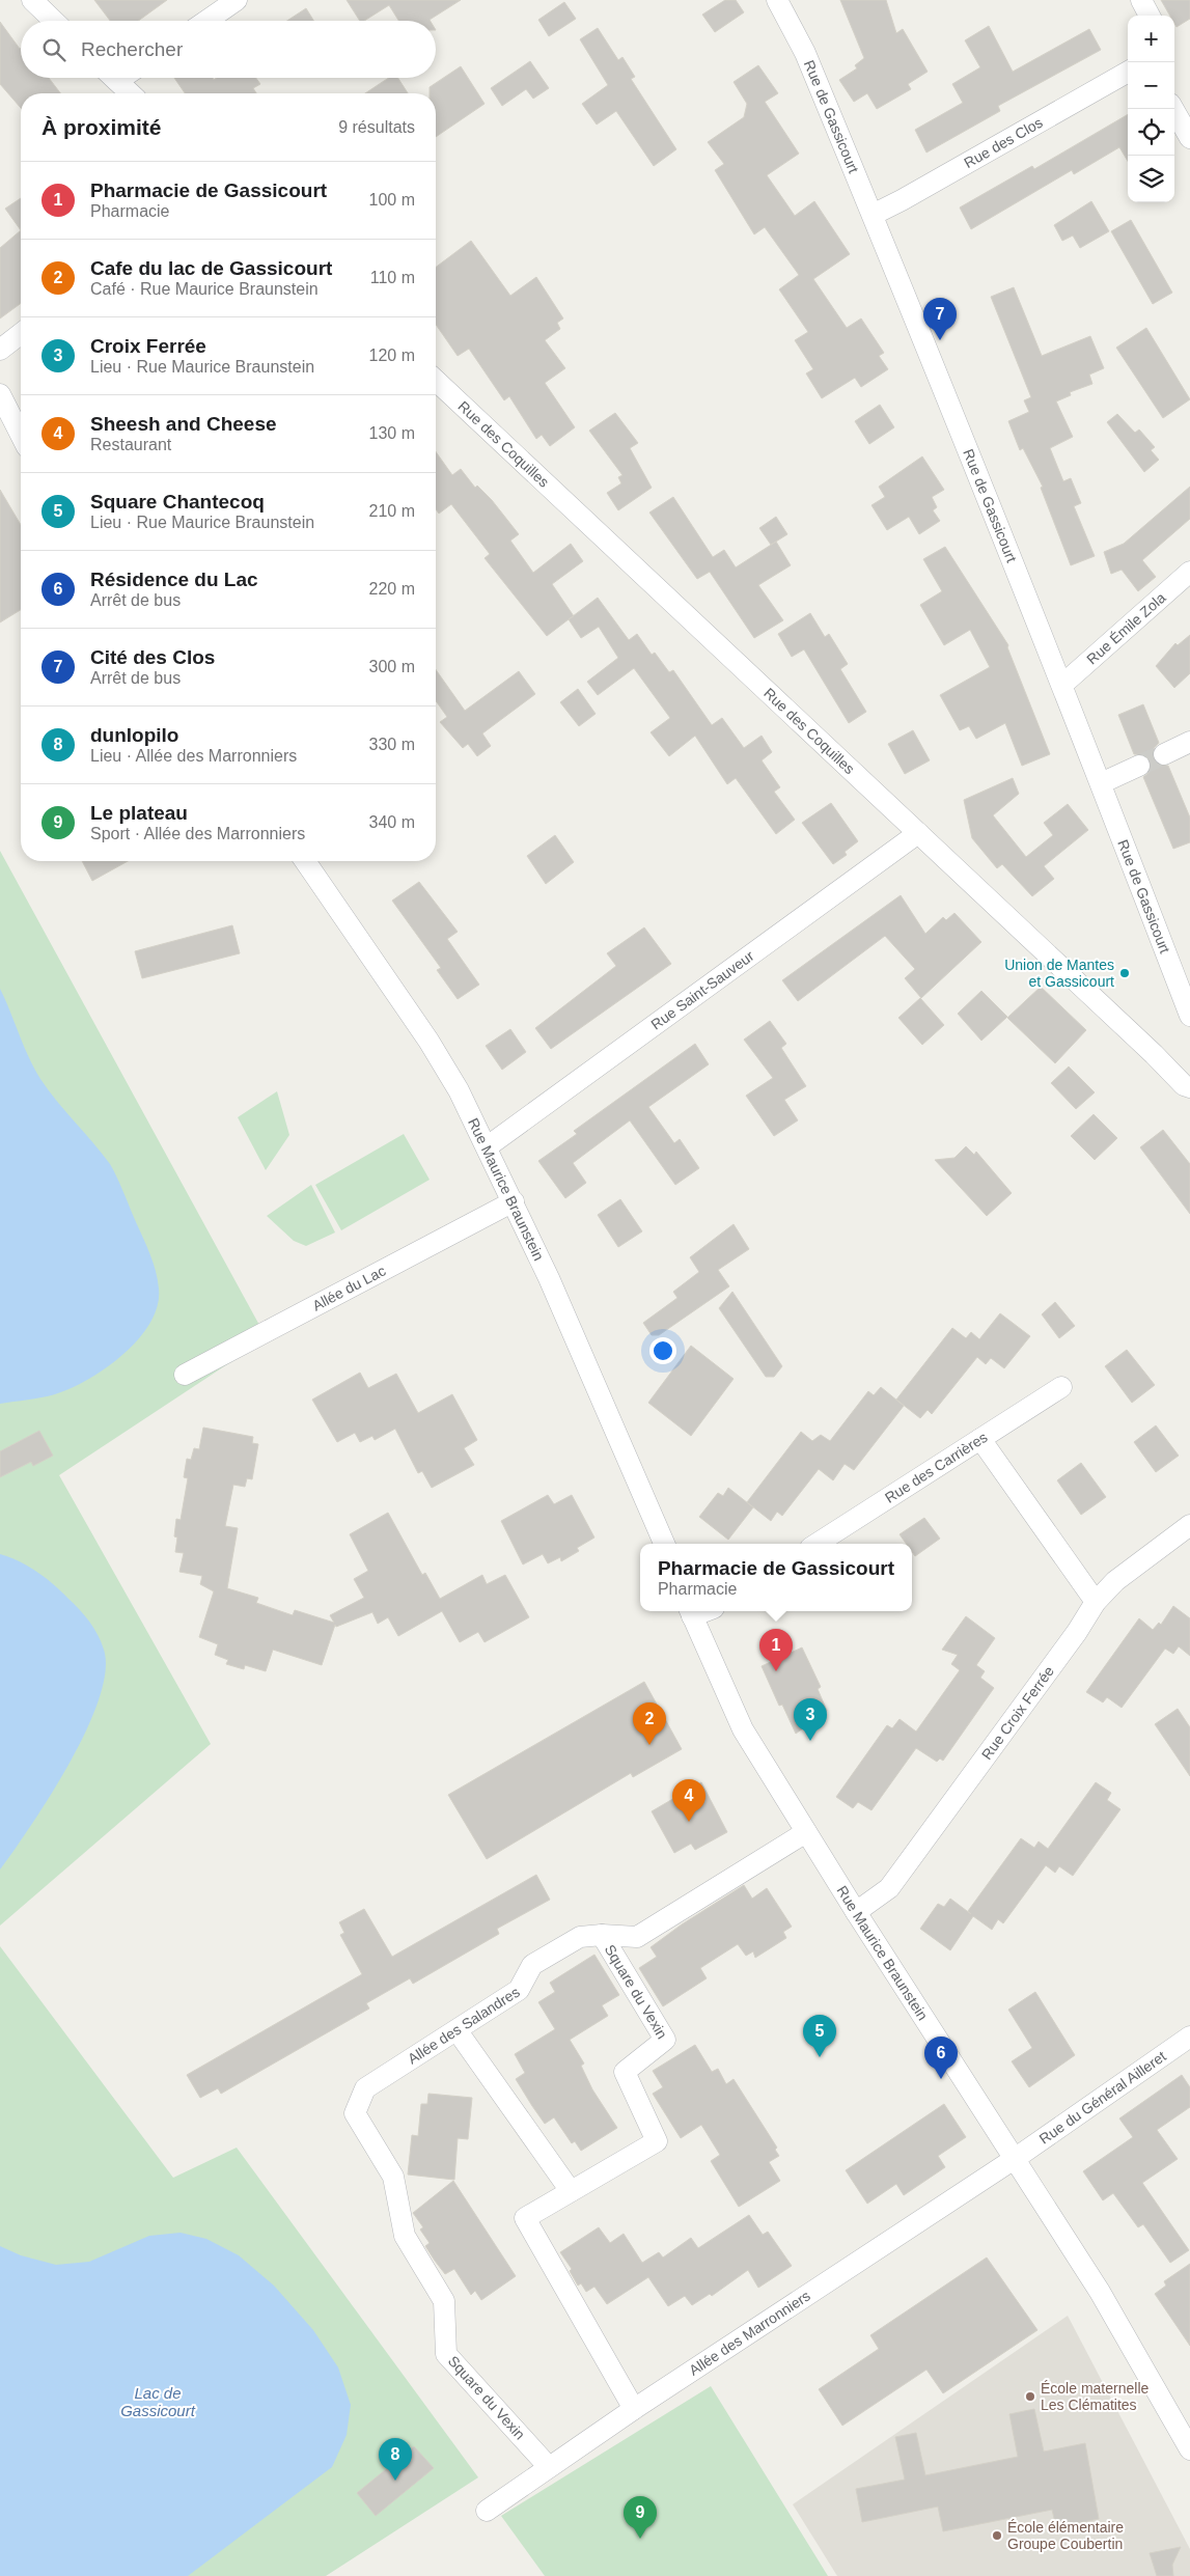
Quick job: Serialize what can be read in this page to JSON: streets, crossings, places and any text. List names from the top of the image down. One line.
{"streets":{"street":["Rue de Gassicourt","Rue des Clos","Rue des Coquilles","Rue Émile Zola","Rue Saint-Sauveur","Rue Maurice Braunstein","Allée du Lac","Rue des Carrières","Rue Croix Ferrée","Square du Vexin","Allée des Salandres","Rue du Général Ailleret","Allée des Marronniers"]},"crossings":[["Rue de Gassicourt","Rue des Clos"],["Rue de Gassicourt","Rue Émile Zola"],["Rue des Coquilles","Rue Saint-Sauveur"],["Rue Saint-Sauveur","Rue Maurice Braunstein"],["Rue Maurice Braunstein","Allée du Lac"],["Rue Maurice Braunstein","Rue Croix Ferrée"],["Rue Maurice Braunstein","Allée des Salandres"],["Rue Maurice Braunstein","Rue du Général Ailleret"],["Rue Maurice Braunstein","Allée des Marronniers"],["Square du Vexin","Allée des Salandres"],["Square du Vexin","Allée des Marronniers"],["Rue du Général Ailleret","Allée des Marronniers"]],"water":["Lac de Gassicourt"],"places":["Union de Mantes et Gassicourt","École maternelle Les Clématites","École élémentaire Groupe Coubertin"],"page":{"map_buttons":["+","−"],"search":"Rechercher","heading":["À proximité","9 résultats"],"list":[{"mark":"1","name":"Pharmacie de Gassicourt","note":"Pharmacie","value":"100 m"},{"mark":"2","name":"Cafe du lac de Gassicourt","note":"Café · Rue Maurice Braunstein","value":"110 m"},{"mark":"3","name":"Croix Ferrée","note":"Lieu · Rue Maurice Braunstein","value":"120 m"},{"mark":"4","name":"Sheesh and Cheese","note":"Restaurant","value":"130 m"},{"mark":"5","name":"Square Chantecoq","note":"Lieu · Rue Maurice Braunstein","value":"210 m"},{"mark":"6","name":"Résidence du Lac","note":"Arrêt de bus","value":"220 m"},{"mark":"7","name":"Cité des Clos","note":"Arrêt de bus","value":"300 m"},{"mark":"8","name":"dunlopilo","note":"Lieu · Allée des Marronniers","value":"330 m"},{"mark":"9","name":"Le plateau","note":"Sport · Allée des Marronniers","value":"340 m"}],"pins":["7","1","3","2","4","5","6","8","9"],"popup":["Pharmacie de Gassicourt","Pharmacie"]}}
